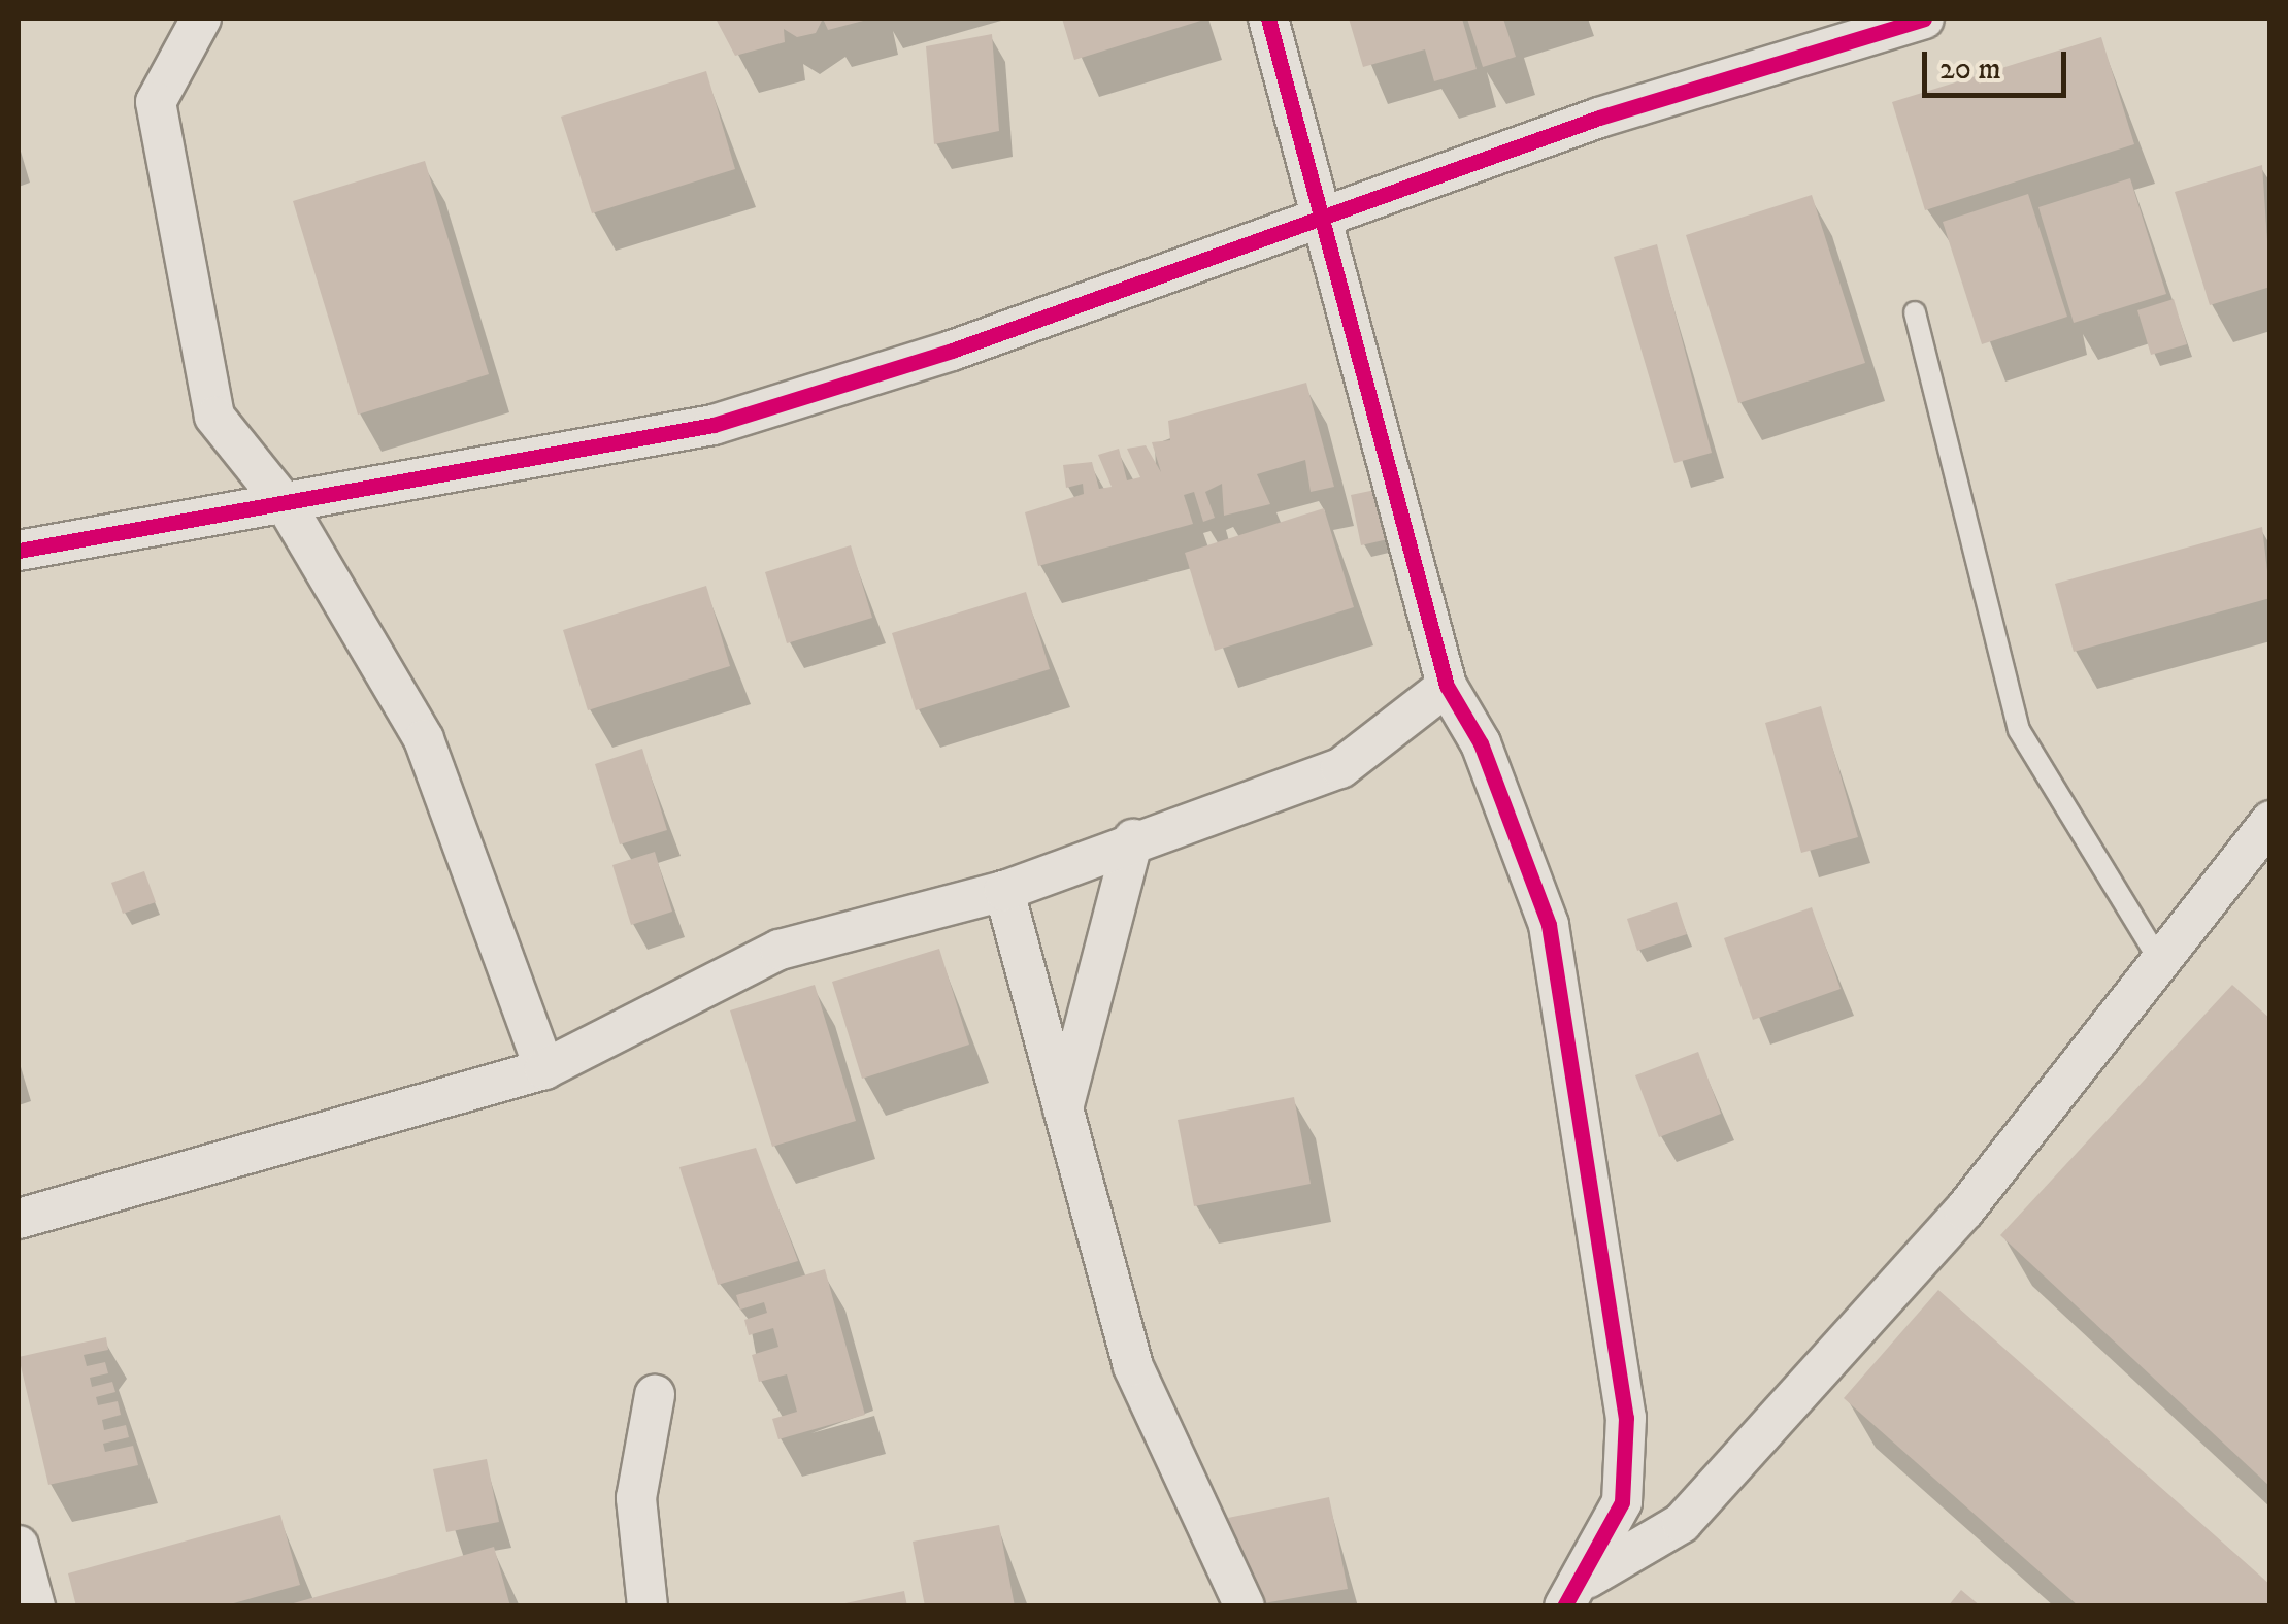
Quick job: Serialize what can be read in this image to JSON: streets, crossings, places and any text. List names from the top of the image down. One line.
{"scale_bar":"20 m"}
